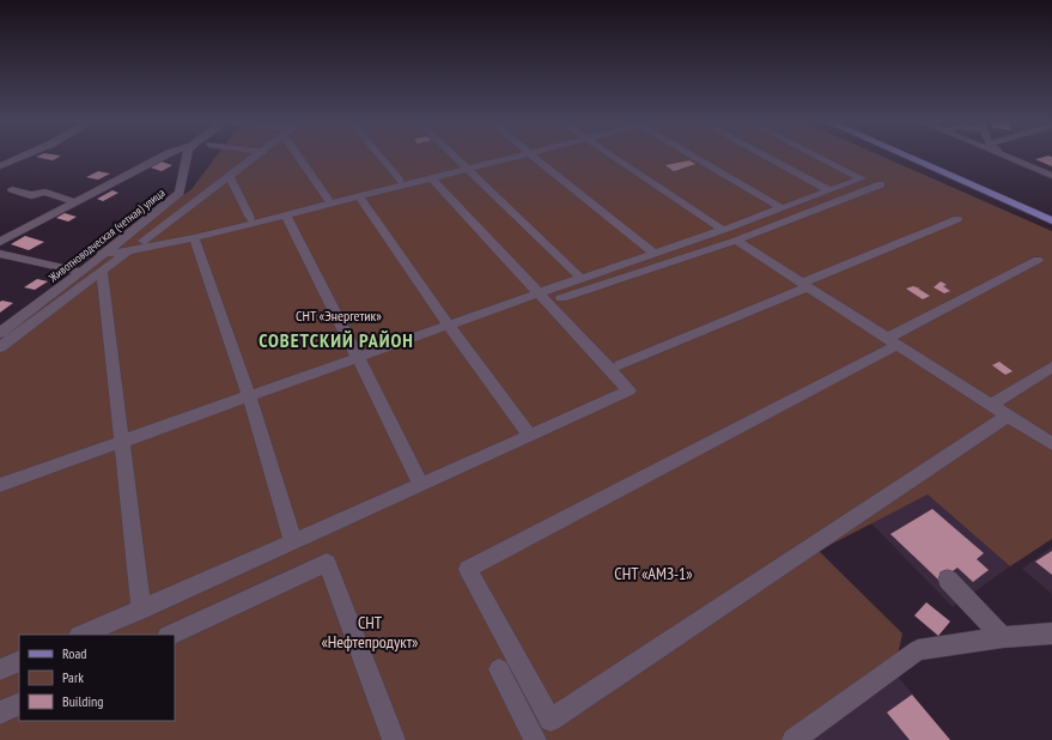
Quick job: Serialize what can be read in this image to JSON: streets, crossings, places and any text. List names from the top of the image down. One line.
{"streets":{"street":["Животноводческая (четная) улица"]},"districts":["СОВЕТСКИЙ РАЙОН"],"parks":["СНТ «Энергетик»","СНТ «АМЗ-1»","СНТ «Нефтепродукт»"],"legend":["Road","Park","Building"]}
